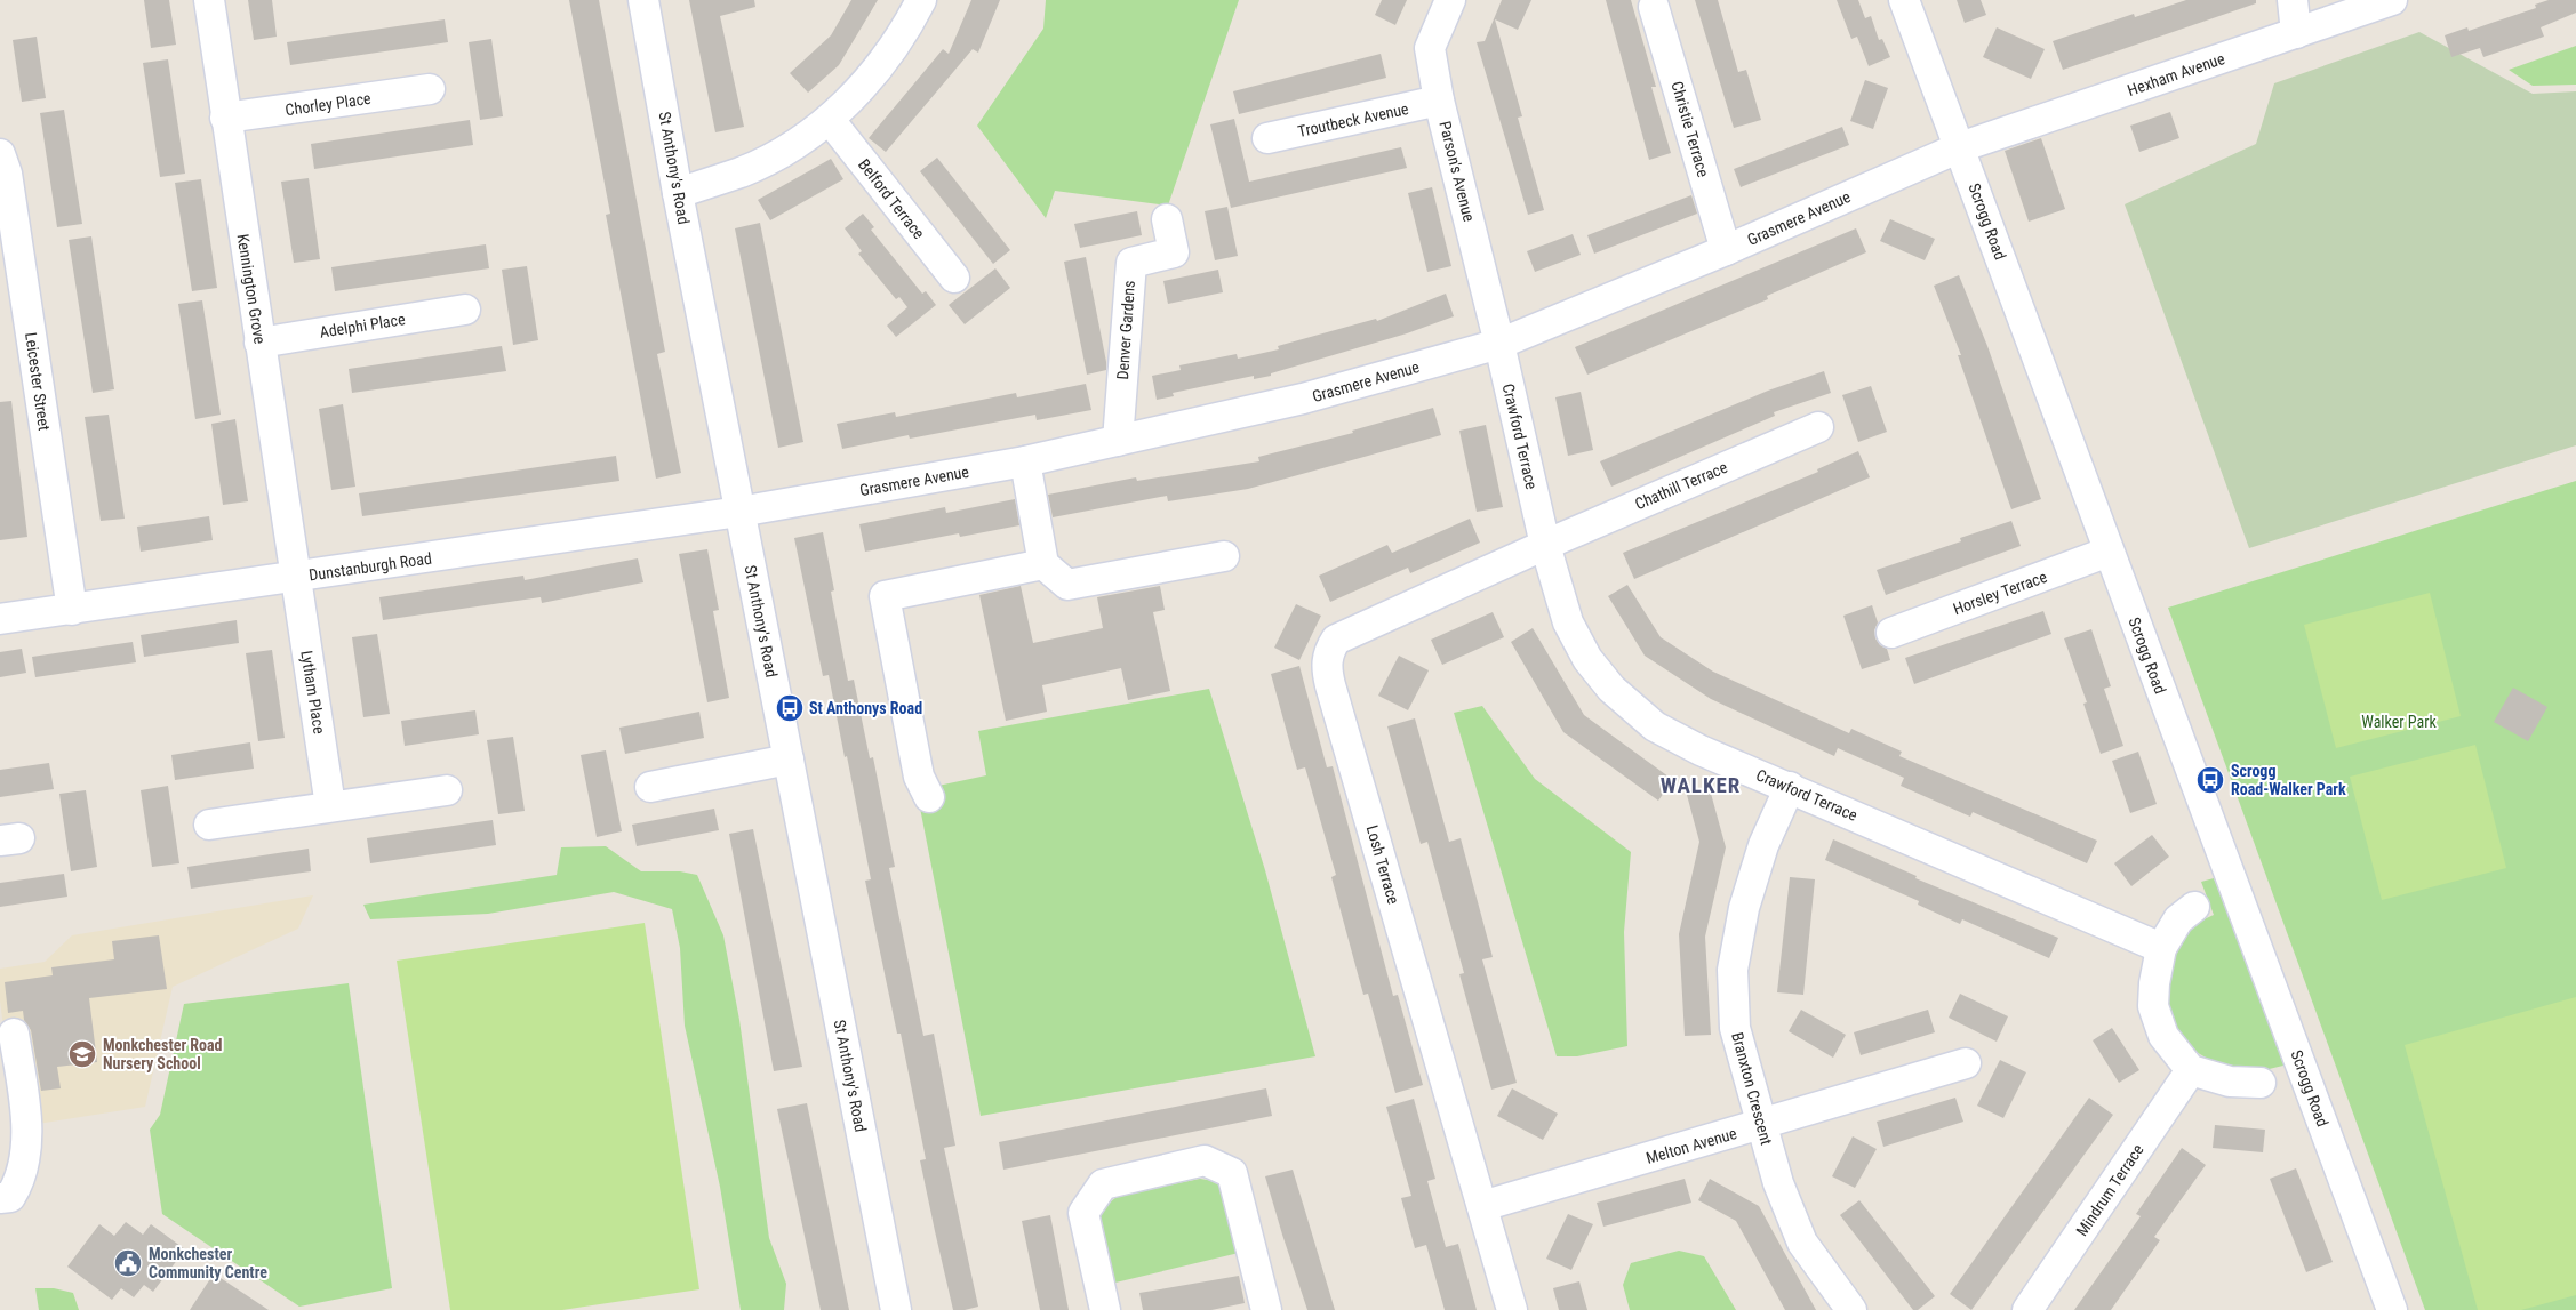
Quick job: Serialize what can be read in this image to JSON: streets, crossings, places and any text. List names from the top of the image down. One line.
{"streets":{"street":["Hexham Avenue","Chorley Place","Troutbeck Avenue","Christie Terrace","St Anthony's Road","Parson's Avenue","Belford Terrace","Grasmere Avenue","Scrogg Road","Kennington Grove","Adelphi Place","Denver Gardens","Leicester Street","Crawford Terrace","Chathill Terrace","Dunstanburgh Road","Horsley Terrace","Lytham Place","Losh Terrace","Branxton Crescent","Melton Avenue","Mindrum Terrace"]},"crossings":[["Hexham Avenue","Grasmere Avenue"],["Hexham Avenue","Scrogg Road"],["Chorley Place","Kennington Grove"],["Troutbeck Avenue","Parson's Avenue"],["Christie Terrace","Grasmere Avenue"],["St Anthony's Road","Grasmere Avenue"],["St Anthony's Road","Dunstanburgh Road"],["Parson's Avenue","Grasmere Avenue"],["Parson's Avenue","Crawford Terrace"],["Grasmere Avenue","Scrogg Road"],["Grasmere Avenue","Denver Gardens"],["Grasmere Avenue","Crawford Terrace"],["Grasmere Avenue","Dunstanburgh Road"],["Scrogg Road","Horsley Terrace"],["Kennington Grove","Adelphi Place"],["Kennington Grove","Dunstanburgh Road"],["Kennington Grove","Lytham Place"],["Leicester Street","Dunstanburgh Road"],["Crawford Terrace","Chathill Terrace"],["Crawford Terrace","Losh Terrace"],["Crawford Terrace","Branxton Crescent"],["Chathill Terrace","Losh Terrace"],["Dunstanburgh Road","Lytham Place"],["Losh Terrace","Melton Avenue"],["Branxton Crescent","Melton Avenue"]],"districts":["WALKER"],"parks":["Walker Park"],"places":{"bus stop":["St Anthonys Road","Scrogg Road-Walker Park"],"school or university":["Monkchester Road Nursery School"],"public building":["Monkchester Community Centre"]}}
